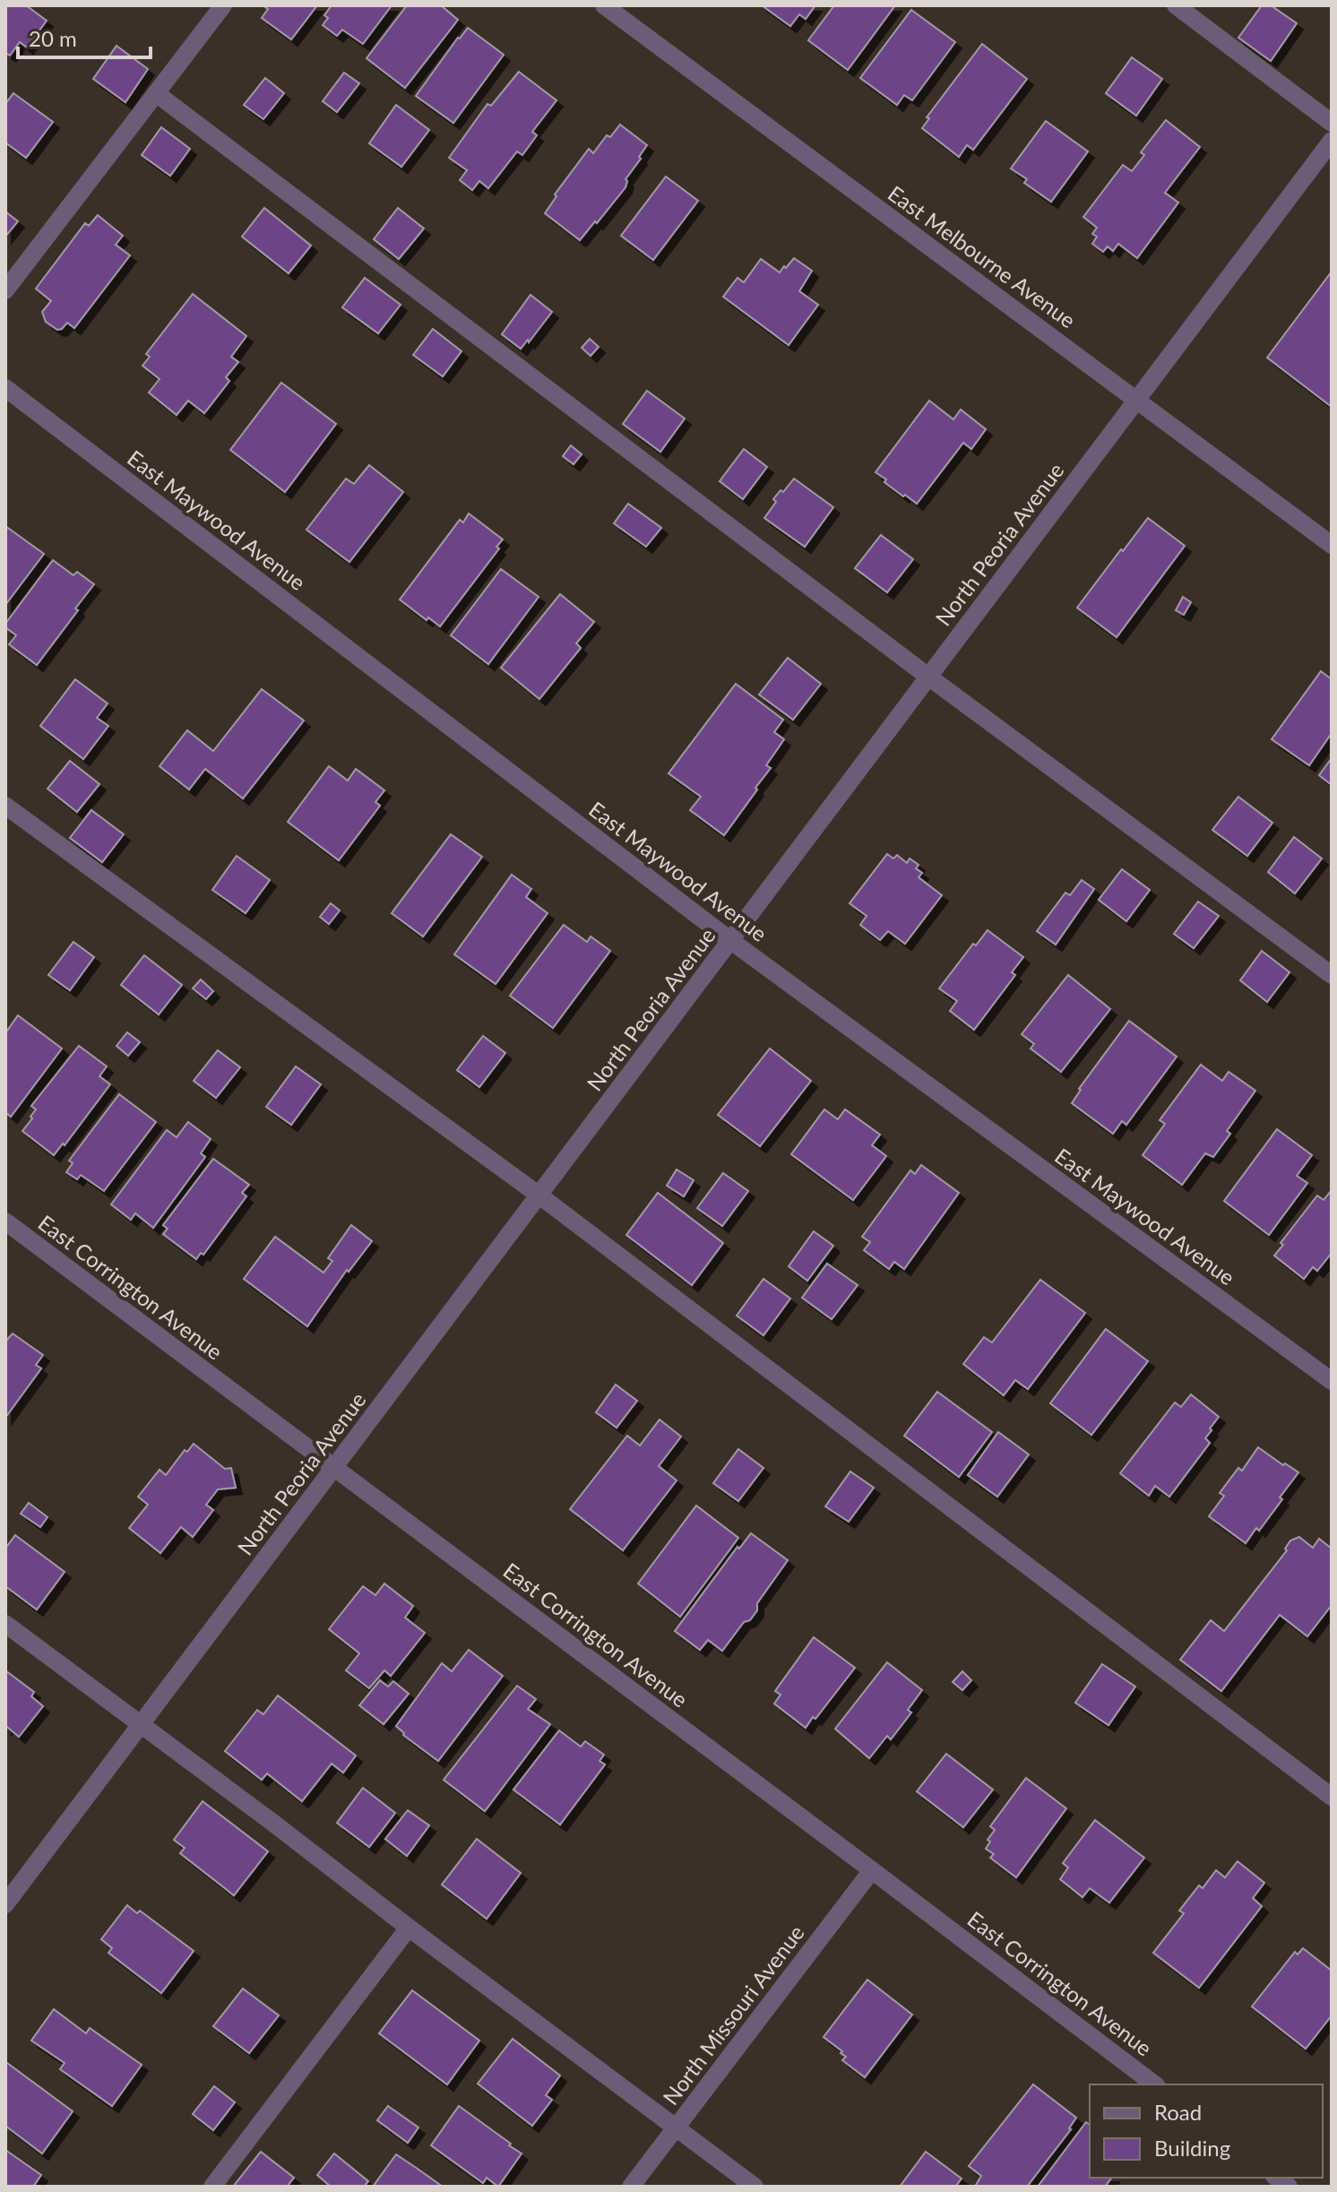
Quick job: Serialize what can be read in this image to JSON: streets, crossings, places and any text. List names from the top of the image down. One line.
{"streets":{"street":["East Melbourne Avenue","East Maywood Avenue","North Peoria Avenue","East Corrington Avenue","North Missouri Avenue"]},"crossings":[["East Melbourne Avenue","North Peoria Avenue"],["East Maywood Avenue","North Peoria Avenue"],["North Peoria Avenue","East Corrington Avenue"],["East Corrington Avenue","North Missouri Avenue"]],"legend":["Road","Building"],"scale_bar":"20 m"}
